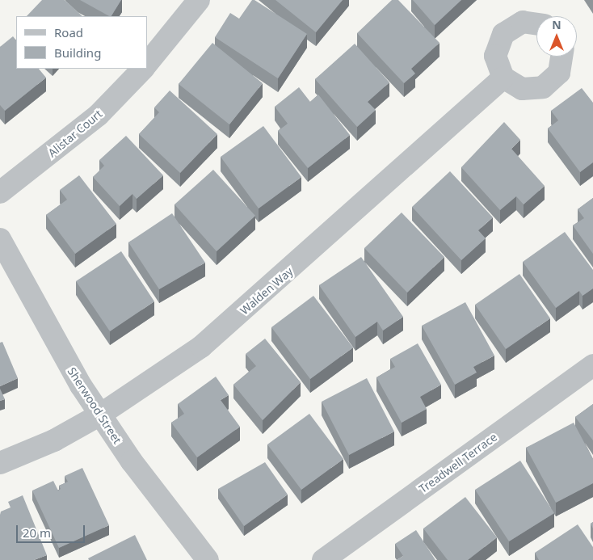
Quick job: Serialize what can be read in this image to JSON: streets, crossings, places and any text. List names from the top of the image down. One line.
{"streets":{"street":["Alistar Court","Walden Way","Sherwood Street","Treadwell Terrace"]},"crossings":[["Walden Way","Sherwood Street"]],"legend":["Road","Building"],"scale_bar":"20 m","north":"top"}
